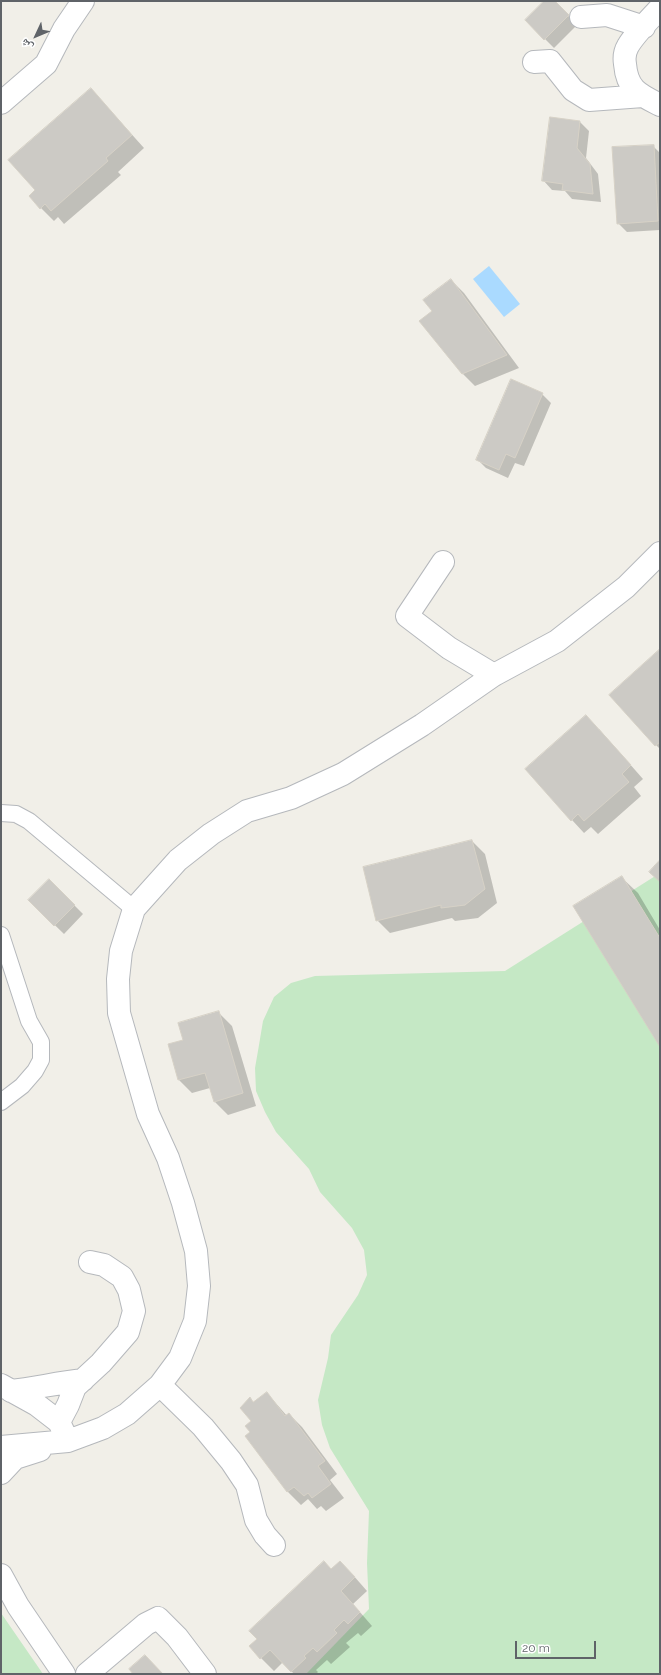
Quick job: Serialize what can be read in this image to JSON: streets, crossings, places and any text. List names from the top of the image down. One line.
{"scale_bar":"20 m","north":"bottom left"}
